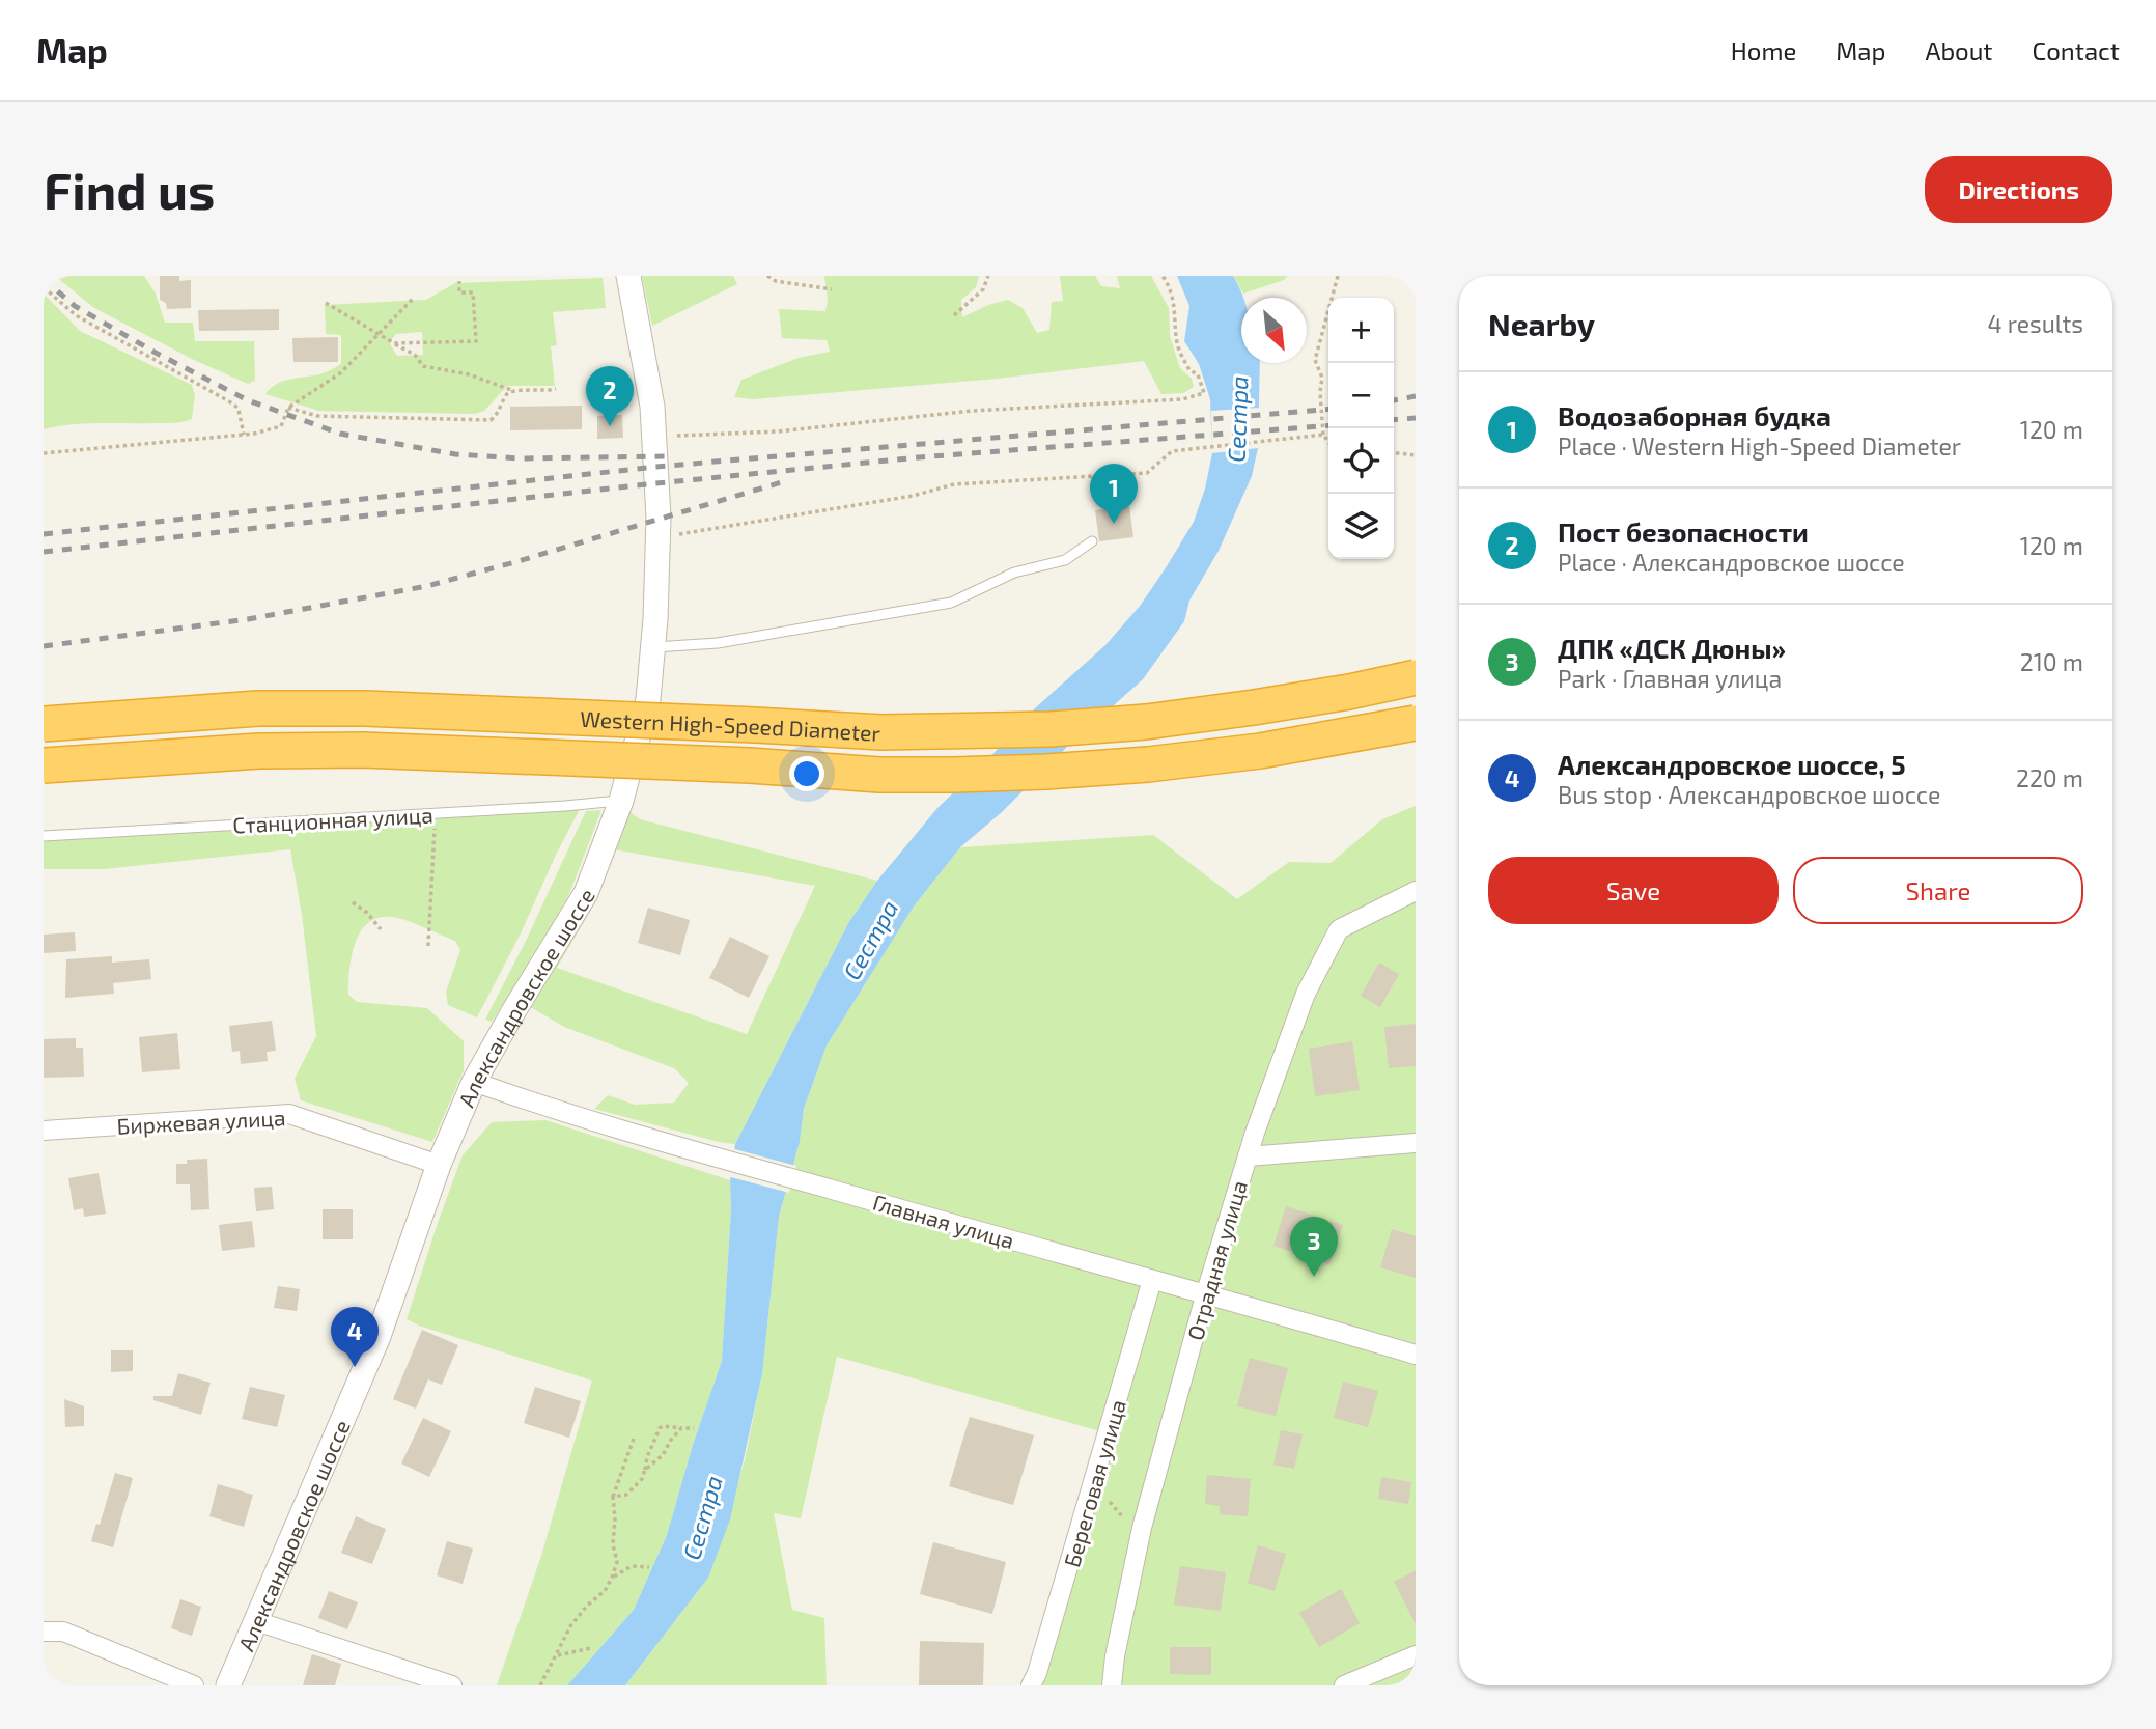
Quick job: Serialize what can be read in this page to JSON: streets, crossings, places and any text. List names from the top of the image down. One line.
{"streets":{"highway":["Western High-Speed Diameter"],"street":["Александровское шоссе","Биржевая улица","Главная улица","Отрадная улица","Береговая улица"],"lane":["Станционная улица"]},"crossings":[["Станционная улица","Александровское шоссе"],["Александровское шоссе","Биржевая улица"],["Александровское шоссе","Главная улица"],["Главная улица","Отрадная улица"],["Главная улица","Береговая улица"]],"water":["Сестра"],"north":"bottom right","page":{"header":"Map","nav":["Home","Map","About","Contact"],"buttons":["Directions",["Save","Share"]],"title":"Find us","heading":["Nearby","4 results"],"map_buttons":["+","−"],"pins":["2","1","3","4"],"list":[{"mark":"1","name":"Водозаборная будка","note":"Place · Western High-Speed Diameter","value":"120 m"},{"mark":"2","name":"Пост безопасности","note":"Place · Александровское шоссе","value":"120 m"},{"mark":"3","name":"ДПК «ДСК Дюны»","note":"Park · Главная улица","value":"210 m"},{"mark":"4","name":"Александровское шоссе, 5","note":"Bus stop · Александровское шоссе","value":"220 m"}]}}
